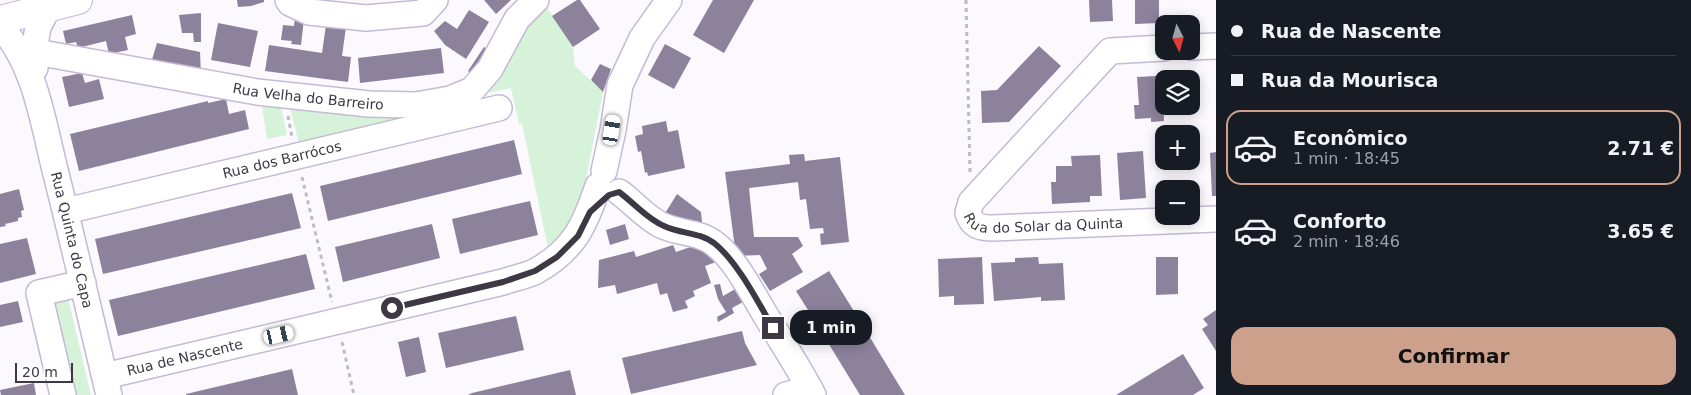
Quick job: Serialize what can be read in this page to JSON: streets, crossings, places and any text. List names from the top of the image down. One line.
{"streets":{"street":["Rua Velha do Barreiro","Rua dos Barrócos","Rua do Solar da Quinta","Rua Quinta do Capa","Rua de Nascente"]},"crossings":[["Rua dos Barrócos","Rua Quinta do Capa"],["Rua Quinta do Capa","Rua de Nascente"]],"scale_bar":"20 m","north":"bottom","page":{"banner":["Rua de Nascente","Rua da Mourisca"],"map_buttons":["+","−"],"list":[{"name":"Econômico","note":"1 min · 18:45","value":"2.71 €"},{"name":"Conforto","note":"2 min · 18:46","value":"3.65 €"}],"bubble":"1 min","buttons":"Confirmar","scale":"20 m"}}
